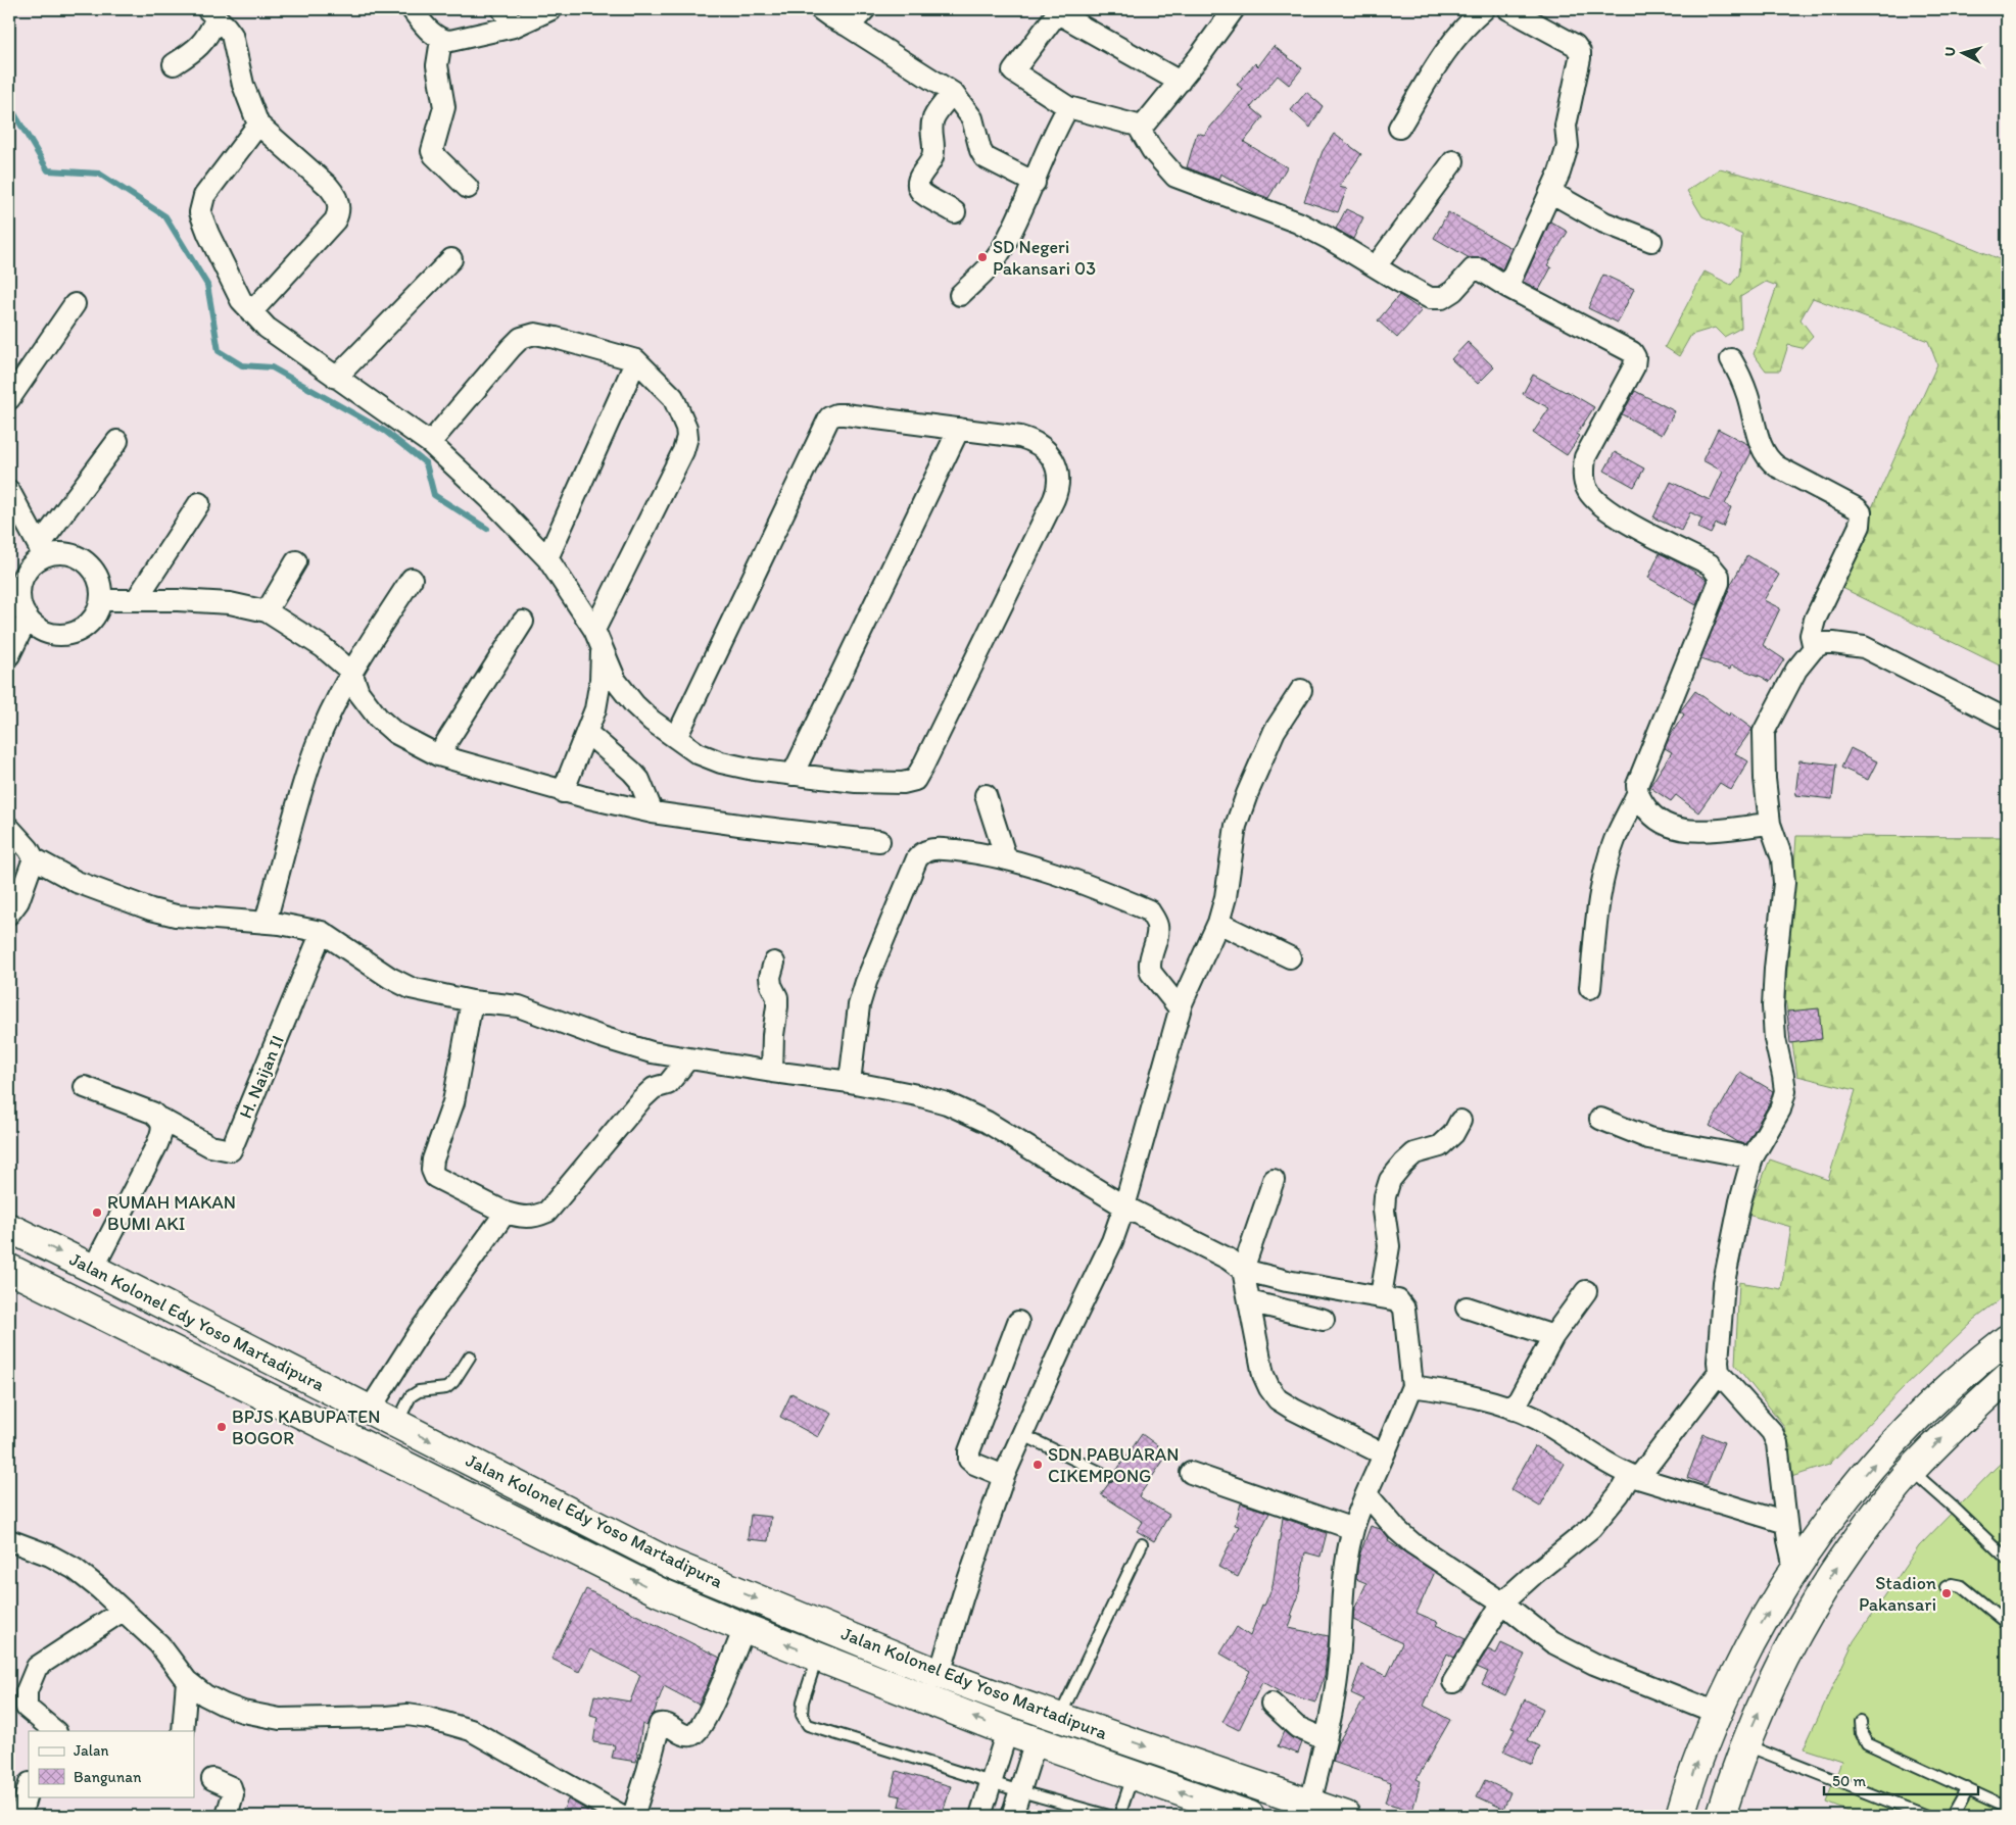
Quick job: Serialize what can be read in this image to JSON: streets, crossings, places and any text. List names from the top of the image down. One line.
{"streets":{"main road":["Jalan Kolonel Edy Yoso Martadipura"],"street":["H. Naijan II"]},"places":["SD Negeri Pakansari 03","RUMAH MAKAN BUMI AKI","BPJS KABUPATEN BOGOR","SDN PABUARAN CIKEMPONG","Stadion Pakansari"],"legend":["Jalan","Bangunan"],"scale_bar":"50 m","north":"left"}
